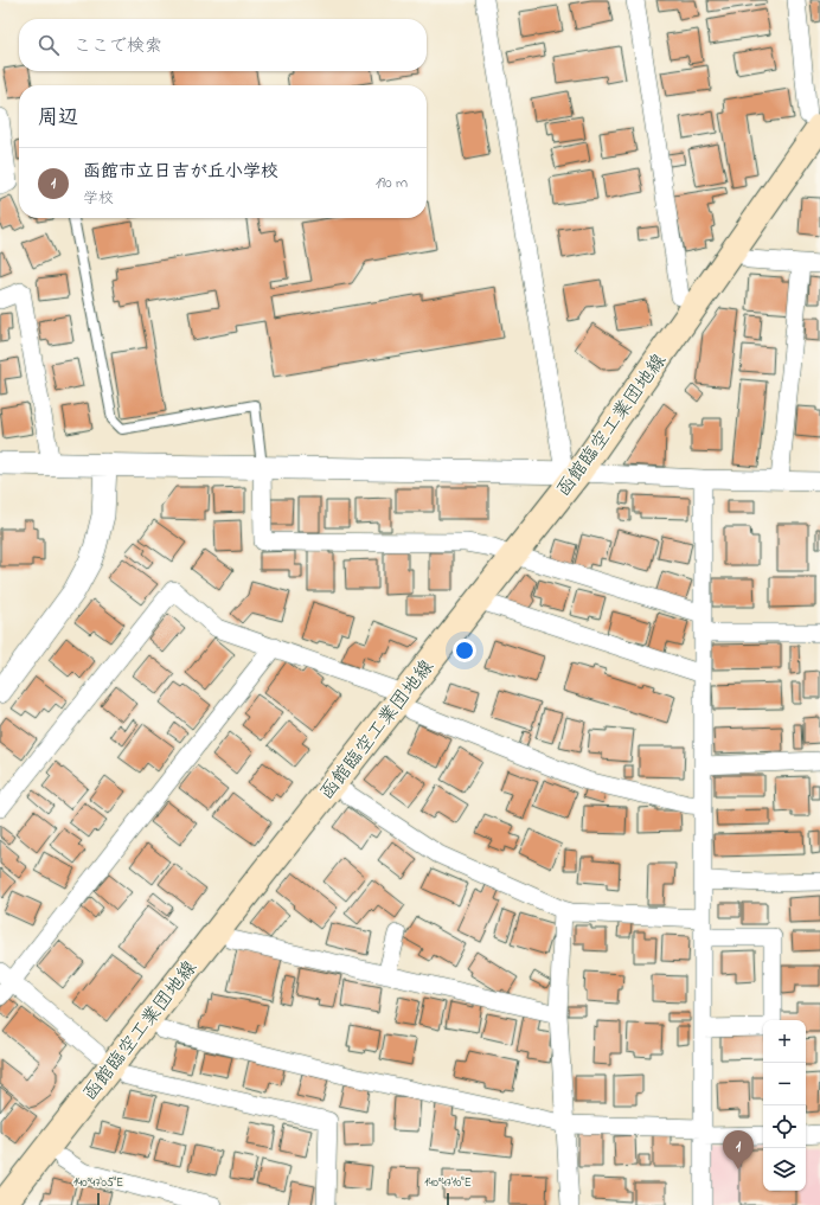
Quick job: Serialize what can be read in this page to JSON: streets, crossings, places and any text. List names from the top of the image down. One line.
{"streets":{"main road":["函館臨空工業団地線"]},"page":{"search":"ここで検索","heading":"周辺","list":[{"mark":"1","name":"函館市立日吉が丘小学校","note":"学校","value":"190 m"}],"map_buttons":["+","−"],"pins":"1"},"coordinates":["140°47'05\"E","140°47'10\"E"]}
